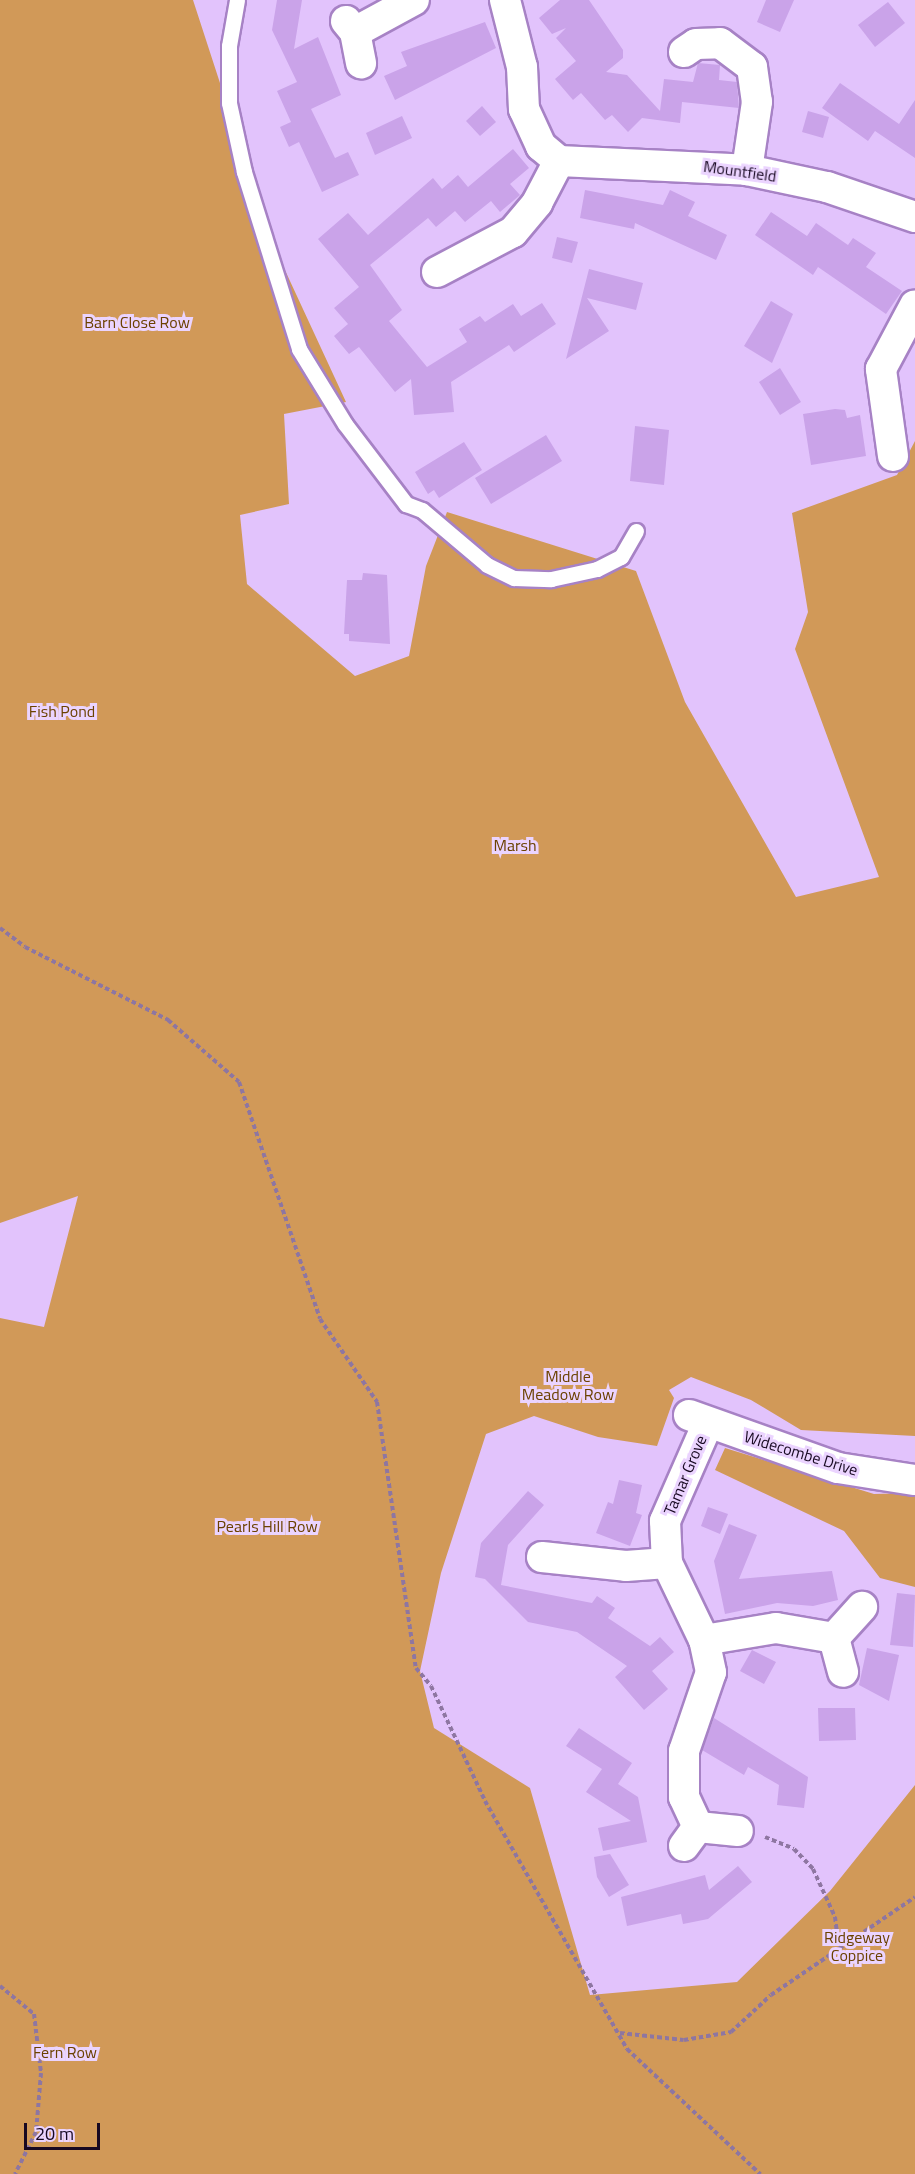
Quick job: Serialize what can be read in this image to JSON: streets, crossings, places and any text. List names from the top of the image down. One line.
{"streets":{"street":["Mountfield","Widecombe Drive","Tamar Grove"]},"crossings":[["Widecombe Drive","Tamar Grove"]],"parks":["Barn Close Row","Fish Pond","Marsh","Middle Meadow Row","Pearls Hill Row","Ridgeway Coppice","Fern Row"],"scale_bar":"20 m"}
